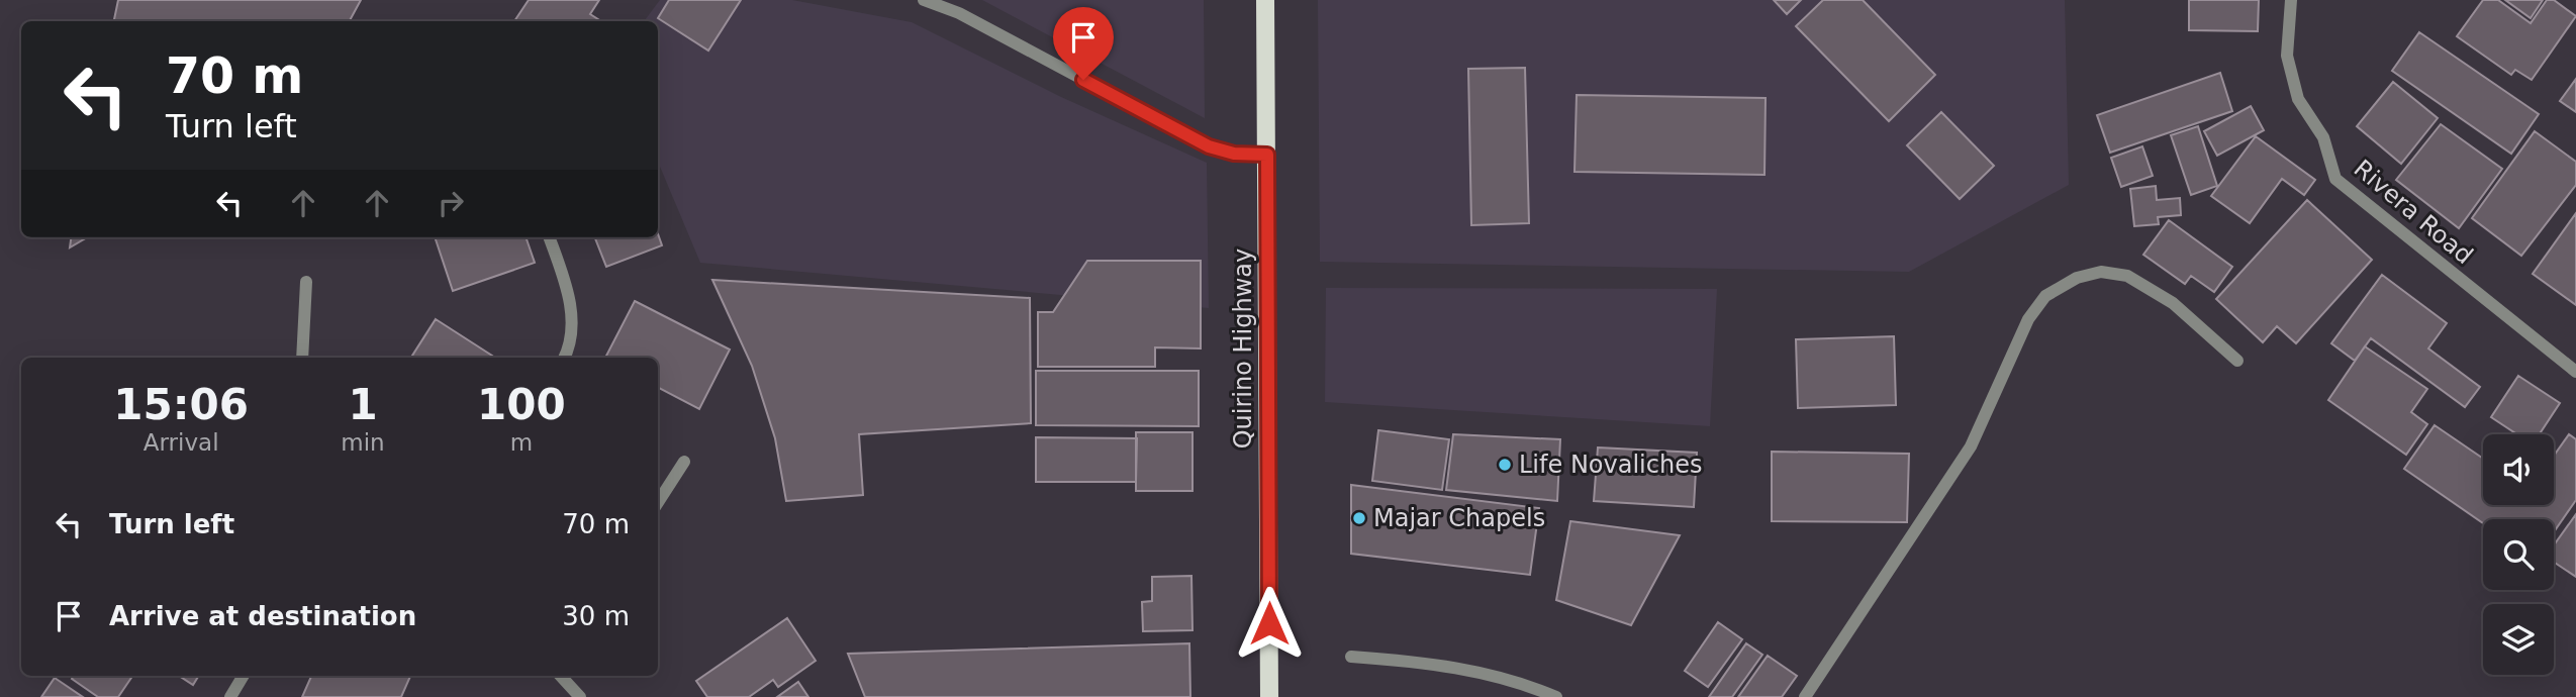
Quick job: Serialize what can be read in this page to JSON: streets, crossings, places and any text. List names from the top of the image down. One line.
{"streets":{"main road":["Quirino Highway"],"street":["Rivera Road"]},"places":["Life Novaliches","Majar Chapels"],"page":{"turn":["70 m","Turn left"],"eta":["15:06","Arrival","1","min","100","m"],"list":[{"name":"Turn left","value":"70 m"},{"name":"Arrive at destination","value":"30 m"}]}}
